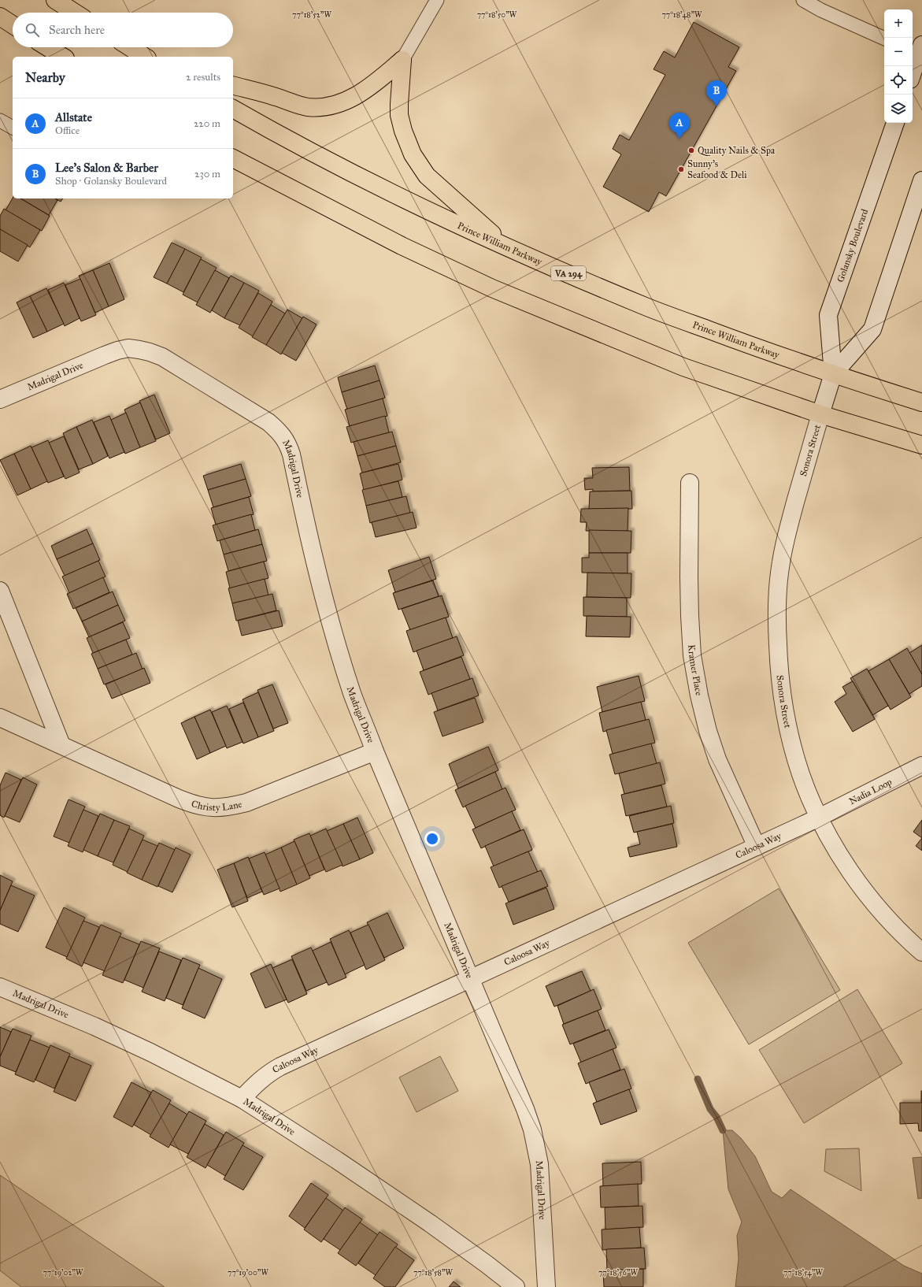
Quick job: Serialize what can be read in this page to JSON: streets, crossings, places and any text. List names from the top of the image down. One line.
{"streets":{"highway":["Prince William Parkway","VA 294"],"street":["Golansky Boulevard","Madrigal Drive","Sonora Street","Kramer Place","Nadia Loop","Christy Lane","Caloosa Way"]},"crossings":[["Prince William Parkway","Golansky Boulevard"],["Golansky Boulevard","Sonora Street"],["Madrigal Drive","Christy Lane"],["Madrigal Drive","Caloosa Way"],["Sonora Street","Nadia Loop"],["Sonora Street","Caloosa Way"],["Kramer Place","Caloosa Way"],["Nadia Loop","Caloosa Way"]],"places":["Quality Nails & Spa","Sunny's Seafood & Deli"],"page":{"map_buttons":["+","−"],"search":"Search here","heading":["Nearby","2 results"],"pins":["B","A"],"list":[{"mark":"A","name":"Allstate","note":"Office","value":"220 m"},{"mark":"B","name":"Lee's Salon & Barber","note":"Shop · Golansky Boulevard","value":"230 m"}]},"coordinates":["77°18'52\"W","77°18'48\"W","77°18'50\"W","77°19'02\"W","77°19'00\"W","77°18'58\"W","77°18'56\"W","77°18'54\"W"]}
